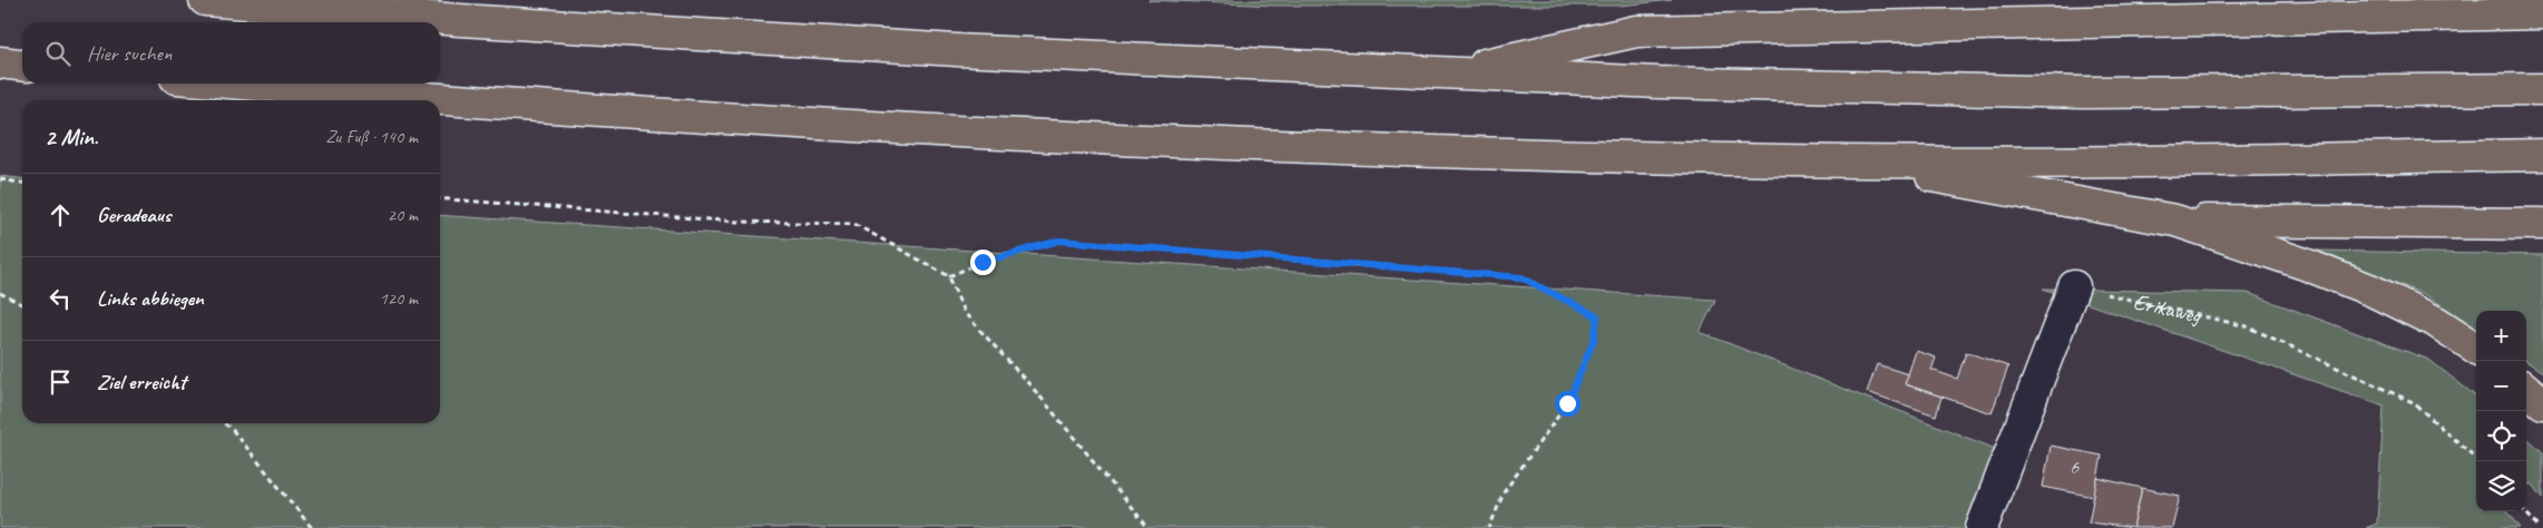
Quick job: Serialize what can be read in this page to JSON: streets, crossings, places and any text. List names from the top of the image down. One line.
{"streets":{"path":["Erikaweg"]},"house_numbers":["6"],"page":{"search":"Hier suchen","heading":["2 Min.","Zu Fuß · 140 m"],"list":[["Geradeaus","20 m"],["Links abbiegen","120 m"],"Ziel erreicht"],"map_buttons":["+","−"]}}
